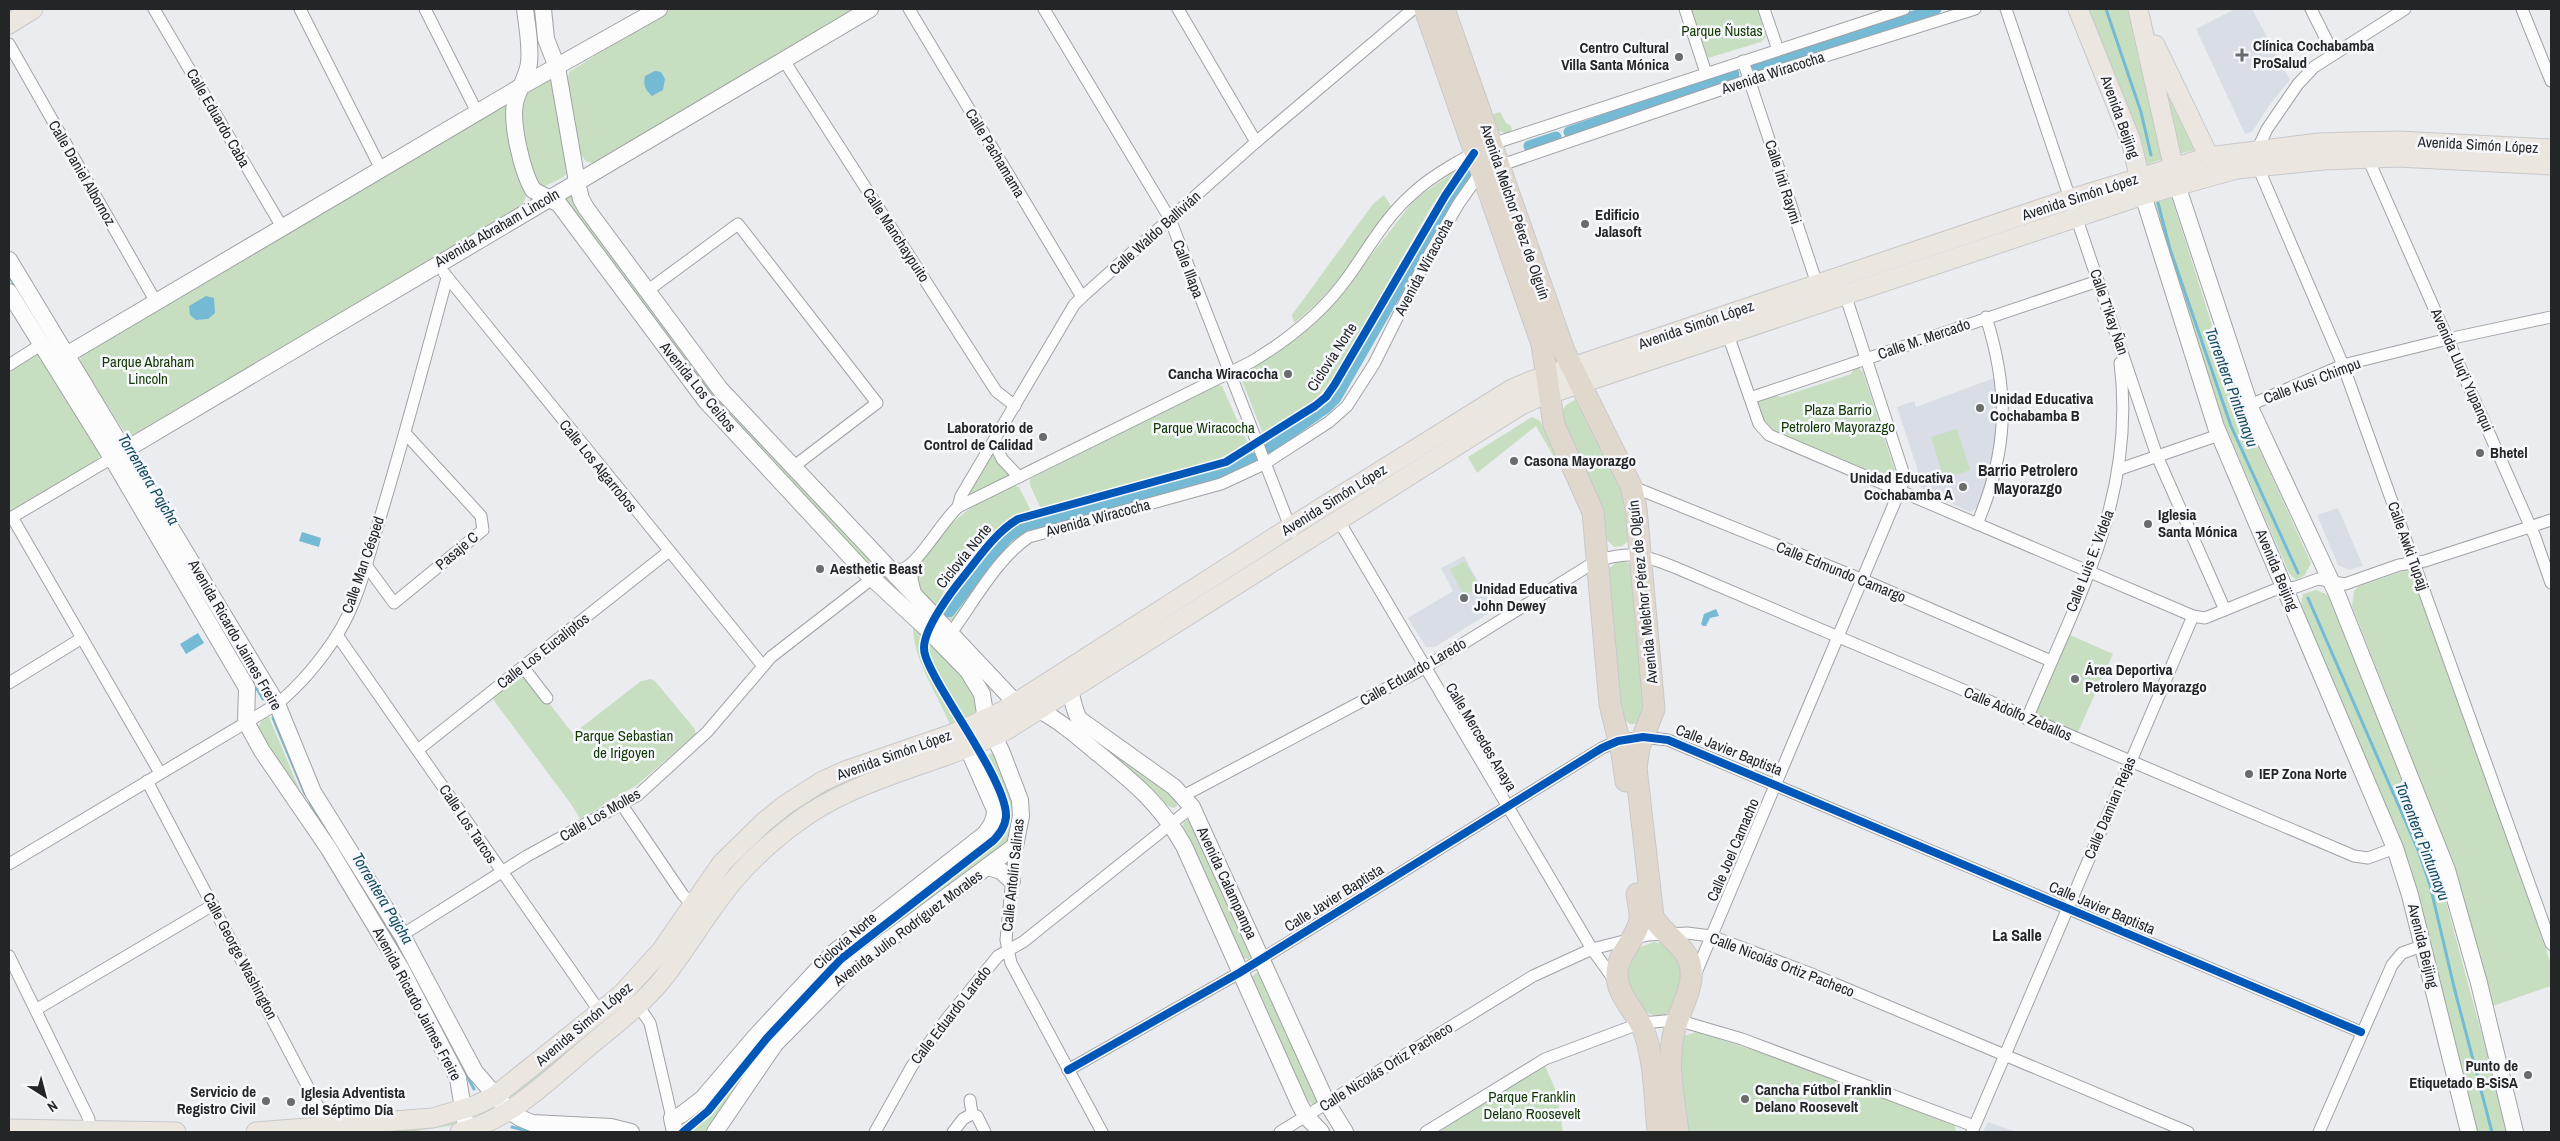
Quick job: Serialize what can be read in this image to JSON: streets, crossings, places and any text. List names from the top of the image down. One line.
{"streets":{"highway":["Avenida Melchor Pérez de Olguín"],"main road":["Avenida Beijing","Avenida Simón López"],"street":["Avenida Wiracocha","Calle Eduardo Caba","Calle Pachamama","Calle Daniel Albornoz","Calle Inti Raymi","Avenida Abraham Lincoln","Calle Waldo Ballivián","Calle Manchaypuito","Calle Illapa","Calle T'ikay Ñan","Calle M. Mercado","Avenida Lluq'i Yupanqui","Calle Kusi Chimpu","Avenida Los Ceibos","Calle Los Algarrobos","Calle Awki Tupajj","Pasaje C","Calle Luis E. Videla","Calle Man Césped","Calle Edmundo Camargo","Avenida Ricardo Jaimes Freire","Calle Los Eucaliptos","Calle Eduardo Laredo","Calle Adolfo Zeballos","Calle Mercedes Anaya","Calle Javier Baptista","Calle Damian Rejas","Calle Los Molles","Calle Los Tarcos","Calle Joel Camacho","Calle Antolín Salinas","Avenida Calampampa","Avenida Julio Rodríguez Morales","Calle George Washington","Calle Nicolás Ortiz Pacheco"],"cycle path":["Ciclovía Norte"]},"crossings":[["Avenida Wiracocha","Calle Inti Raymi"],["Avenida Wiracocha","Avenida Melchor Pérez de Olguín"],["Avenida Wiracocha","Calle Waldo Ballivián"],["Avenida Wiracocha","Calle Illapa"],["Avenida Wiracocha","Avenida Los Ceibos"],["Avenida Beijing","Avenida Simón López"],["Avenida Beijing","Calle Adolfo Zeballos"],["Avenida Simón López","Calle Inti Raymi"],["Avenida Simón López","Avenida Melchor Pérez de Olguín"],["Avenida Simón López","Calle Illapa"],["Avenida Simón López","Calle T'ikay Ñan"],["Avenida Simón López","Avenida Lluq'i Yupanqui"],["Avenida Simón López","Avenida Los Ceibos"],["Avenida Simón López","Calle Awki Tupajj"],["Avenida Simón López","Avenida Ricardo Jaimes Freire"],["Avenida Simón López","Calle Mercedes Anaya"],["Avenida Simón López","Calle Los Tarcos"],["Avenida Simón López","Calle Joel Camacho"],["Avenida Simón López","Calle Antolín Salinas"],["Avenida Simón López","Avenida Calampampa"],["Avenida Simón López","Avenida Julio Rodríguez Morales"],["Avenida Simón López","Calle George Washington"],["Calle Pachamama","Calle Waldo Ballivián"],["Avenida Melchor Pérez de Olguín","Calle Edmundo Camargo"],["Avenida Melchor Pérez de Olguín","Calle Eduardo Laredo"],["Avenida Melchor Pérez de Olguín","Calle Adolfo Zeballos"],["Avenida Melchor Pérez de Olguín","Calle Mercedes Anaya"],["Avenida Melchor Pérez de Olguín","Calle Javier Baptista"],["Avenida Melchor Pérez de Olguín","Calle Joel Camacho"],["Avenida Melchor Pérez de Olguín","Calle Nicolás Ortiz Pacheco"],["Avenida Abraham Lincoln","Calle Manchaypuito"],["Avenida Abraham Lincoln","Avenida Los Ceibos"],["Avenida Abraham Lincoln","Calle Los Algarrobos"],["Avenida Abraham Lincoln","Avenida Ricardo Jaimes Freire"],["Calle Waldo Ballivián","Calle Manchaypuito"],["Calle Waldo Ballivián","Calle Illapa"],["Calle T'ikay Ñan","Calle M. Mercado"],["Calle T'ikay Ñan","Calle Luis E. Videla"],["Calle M. Mercado","Calle Joel Camacho"],["Avenida Lluq'i Yupanqui","Calle Kusi Chimpu"],["Calle Kusi Chimpu","Calle Awki Tupajj"],["Avenida Los Ceibos","Calle Los Molles"],["Avenida Los Ceibos","Calle Antolín Salinas"],["Calle Los Algarrobos","Calle Man Césped"],["Calle Los Algarrobos","Calle Los Eucaliptos"],["Calle Los Algarrobos","Calle Los Molles"],["Pasaje C","Calle Man Césped"],["Calle Luis E. Videla","Calle Edmundo Camargo"],["Calle Luis E. Videla","Calle Adolfo Zeballos"],["Calle Man Césped","Avenida Ricardo Jaimes Freire"],["Calle Man Césped","Calle Los Tarcos"],["Calle Man Césped","Calle George Washington"],["Calle Edmundo Camargo","Calle Joel Camacho"],["Avenida Ricardo Jaimes Freire","Calle Los Molles"],["Calle Los Eucaliptos","Calle Los Tarcos"],["Calle Eduardo Laredo","Calle Adolfo Zeballos"],["Calle Eduardo Laredo","Calle Mercedes Anaya"],["Calle Eduardo Laredo","Calle Antolín Salinas"],["Calle Eduardo Laredo","Avenida Calampampa"],["Calle Adolfo Zeballos","Calle Damian Rejas"],["Calle Adolfo Zeballos","Calle Joel Camacho"],["Calle Mercedes Anaya","Calle Javier Baptista"],["Calle Mercedes Anaya","Calle Joel Camacho"],["Calle Mercedes Anaya","Calle Nicolás Ortiz Pacheco"],["Calle Javier Baptista","Calle Damian Rejas"],["Calle Javier Baptista","Calle Joel Camacho"],["Calle Javier Baptista","Calle Antolín Salinas"],["Calle Javier Baptista","Avenida Calampampa"],["Calle Damian Rejas","Calle Nicolás Ortiz Pacheco"],["Calle Los Molles","Calle Los Tarcos"],["Calle Joel Camacho","Calle Nicolás Ortiz Pacheco"],["Calle Antolín Salinas","Avenida Julio Rodríguez Morales"],["Avenida Calampampa","Calle Nicolás Ortiz Pacheco"]],"districts":["Barrio Petrolero Mayorazgo","La Salle"],"water":["Torrentera Pintumayu","Torrentera Pajcha"],"parks":["Parque Ñustas","Parque Abraham Lincoln","Plaza Barrio Petrolero Mayorazgo","Parque Wiracocha","Parque Sebastian de Irigoyen","Parque Franklin Delano Roosevelt"],"places":{"health":["Clínica Cochabamba ProSalud"],"other":["Centro Cultural Villa Santa Mónica","Edificio Jalasoft","Cancha Wiracocha","Unidad Educativa Cochabamba B","Laboratorio de Control de Calidad","Bhetel","Casona Mayorazgo","Unidad Educativa Cochabamba A","Iglesia Santa Mónica","Aesthetic Beast","Unidad Educativa John Dewey","Área Deportiva Petrolero Mayorazgo","IEP Zona Norte","Punto de Etiquetado B-SiSA","Cancha Fútbol Franklin Delano Roosevelt","Servicio de Registro Civil","Iglesia Adventista del Séptimo Día"]},"north":"bottom right"}
